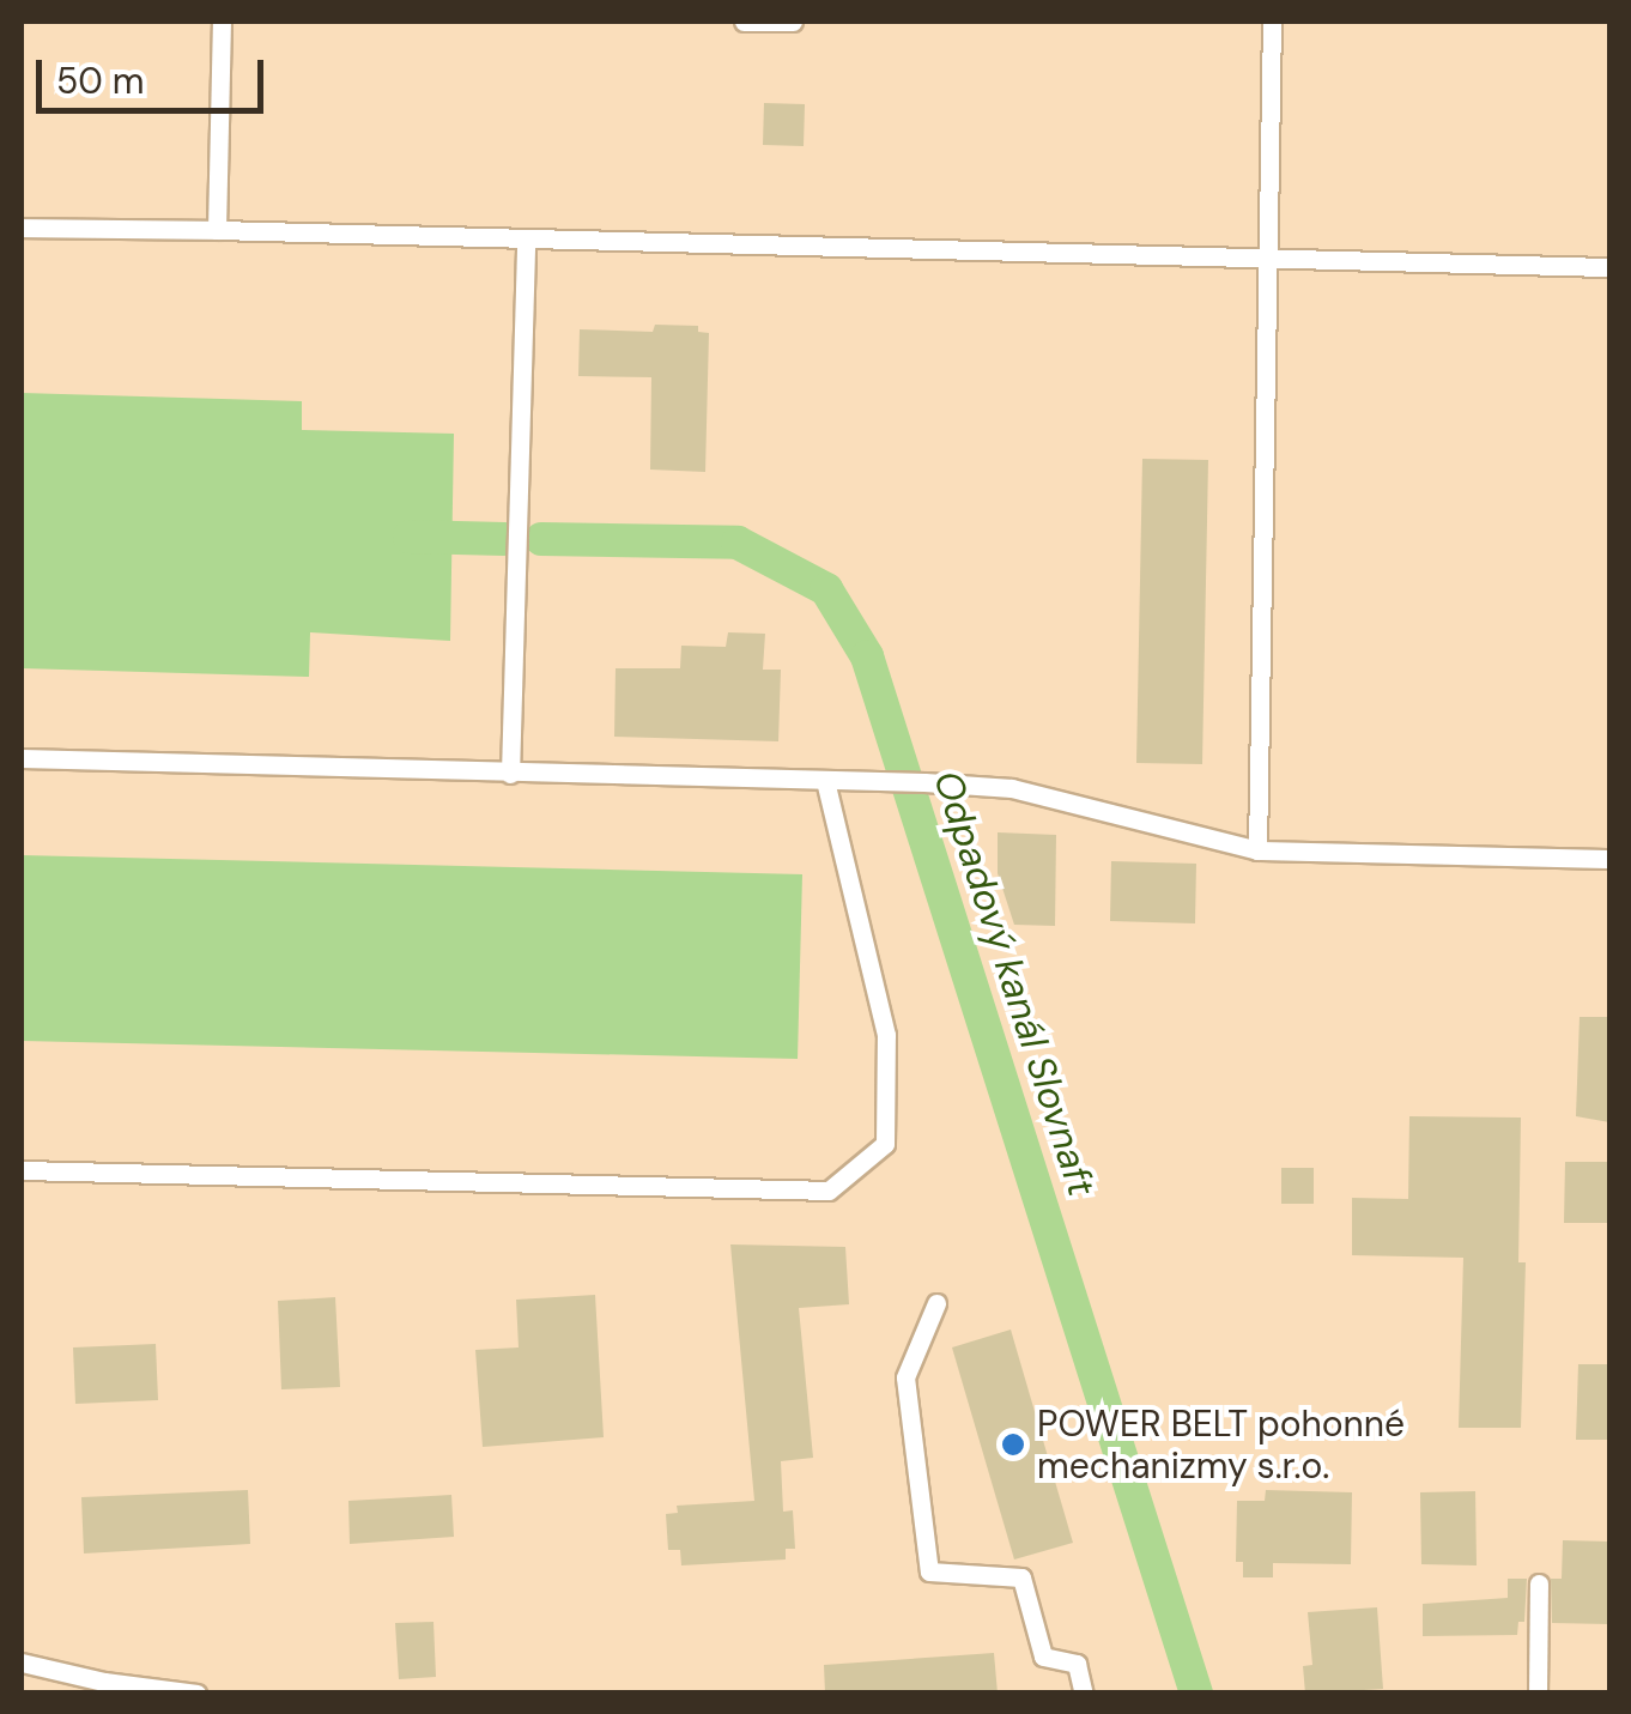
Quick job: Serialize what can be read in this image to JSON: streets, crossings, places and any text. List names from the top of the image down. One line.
{"water":["Odpadový kanál Slovnaft"],"places":["POWER BELT pohonné mechanizmy s.r.o."],"scale_bar":"50 m"}
